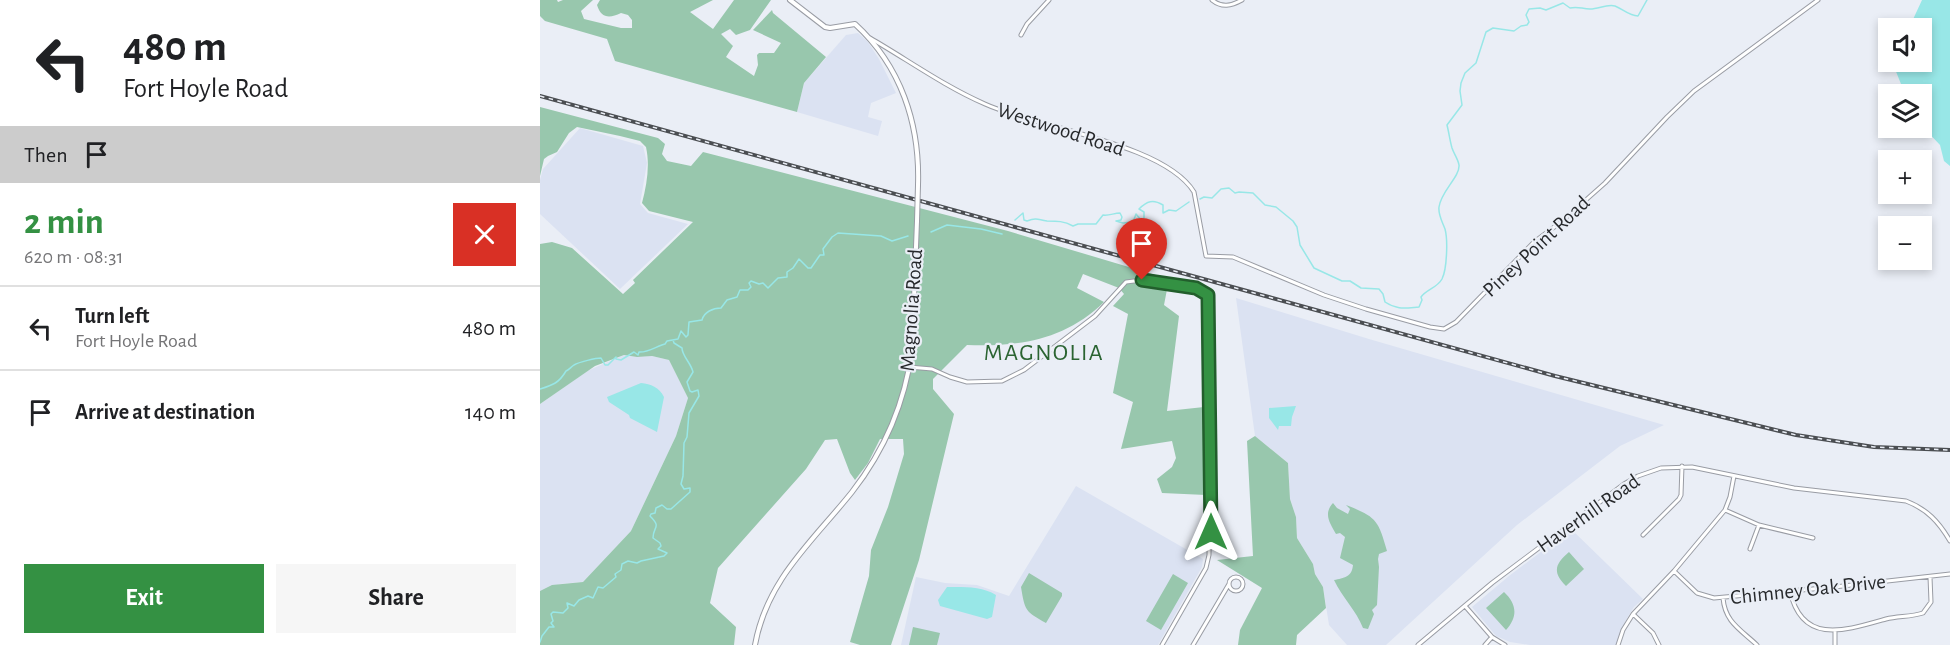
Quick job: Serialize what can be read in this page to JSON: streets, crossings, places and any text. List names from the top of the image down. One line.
{"streets":{"main road":["Magnolia Road"],"street":["Westwood Road","Piney Point Road","Haverhill Road","Chimney Oak Drive"]},"crossings":[["Westwood Road","Piney Point Road"],["Westwood Road","Magnolia Road"]],"districts":["MAGNOLIA"],"page":{"turn":["480 m","Fort Hoyle Road"],"map_buttons":["+","−"],"then":"Then","heading":["2 min","620 m · 08:31"],"list":[{"name":"Turn left","note":"Fort Hoyle Road","value":"480 m"},{"name":"Arrive at destination","value":"140 m"}],"buttons":["Exit","Share"]}}
